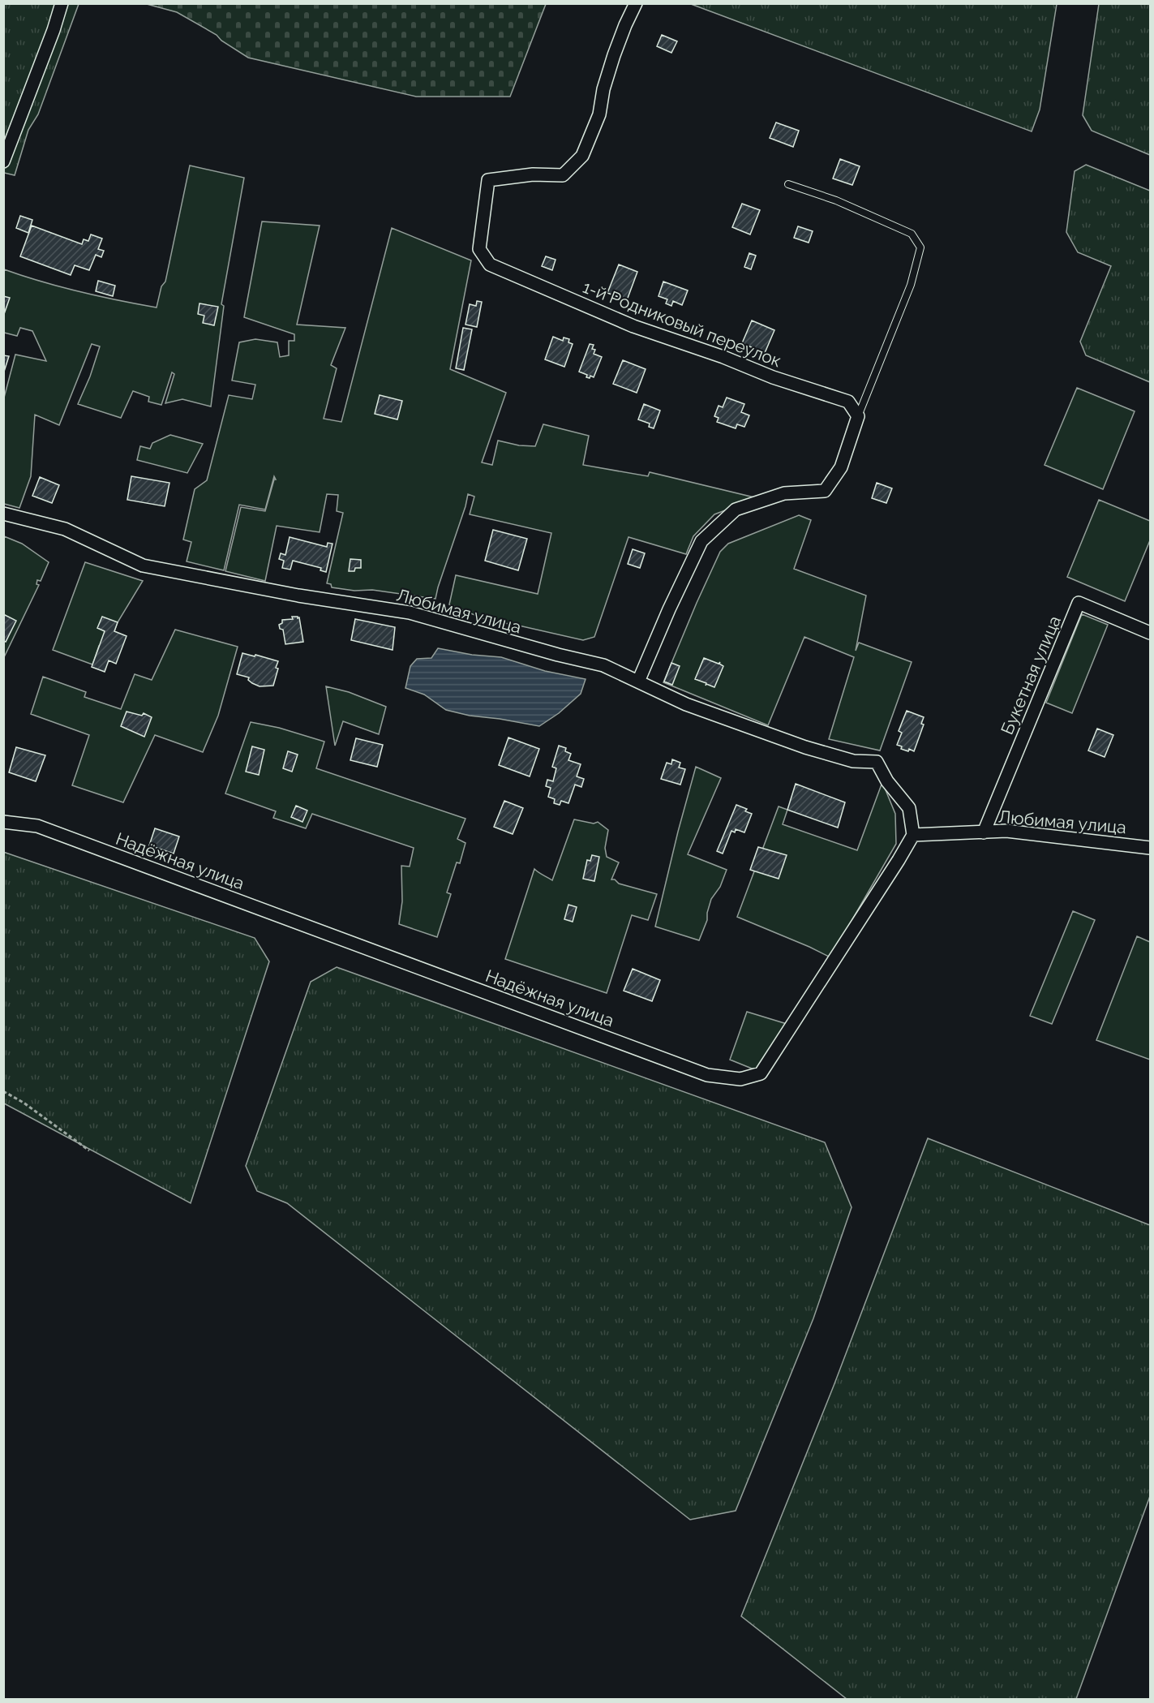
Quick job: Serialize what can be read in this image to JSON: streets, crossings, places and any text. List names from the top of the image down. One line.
{"streets":{"street":["1-й Родниковый переулок","Любимая улица","Букетная улица","Надёжная улица"]},"crossings":[["Любимая улица","Букетная улица"],["Любимая улица","Надёжная улица"]]}
